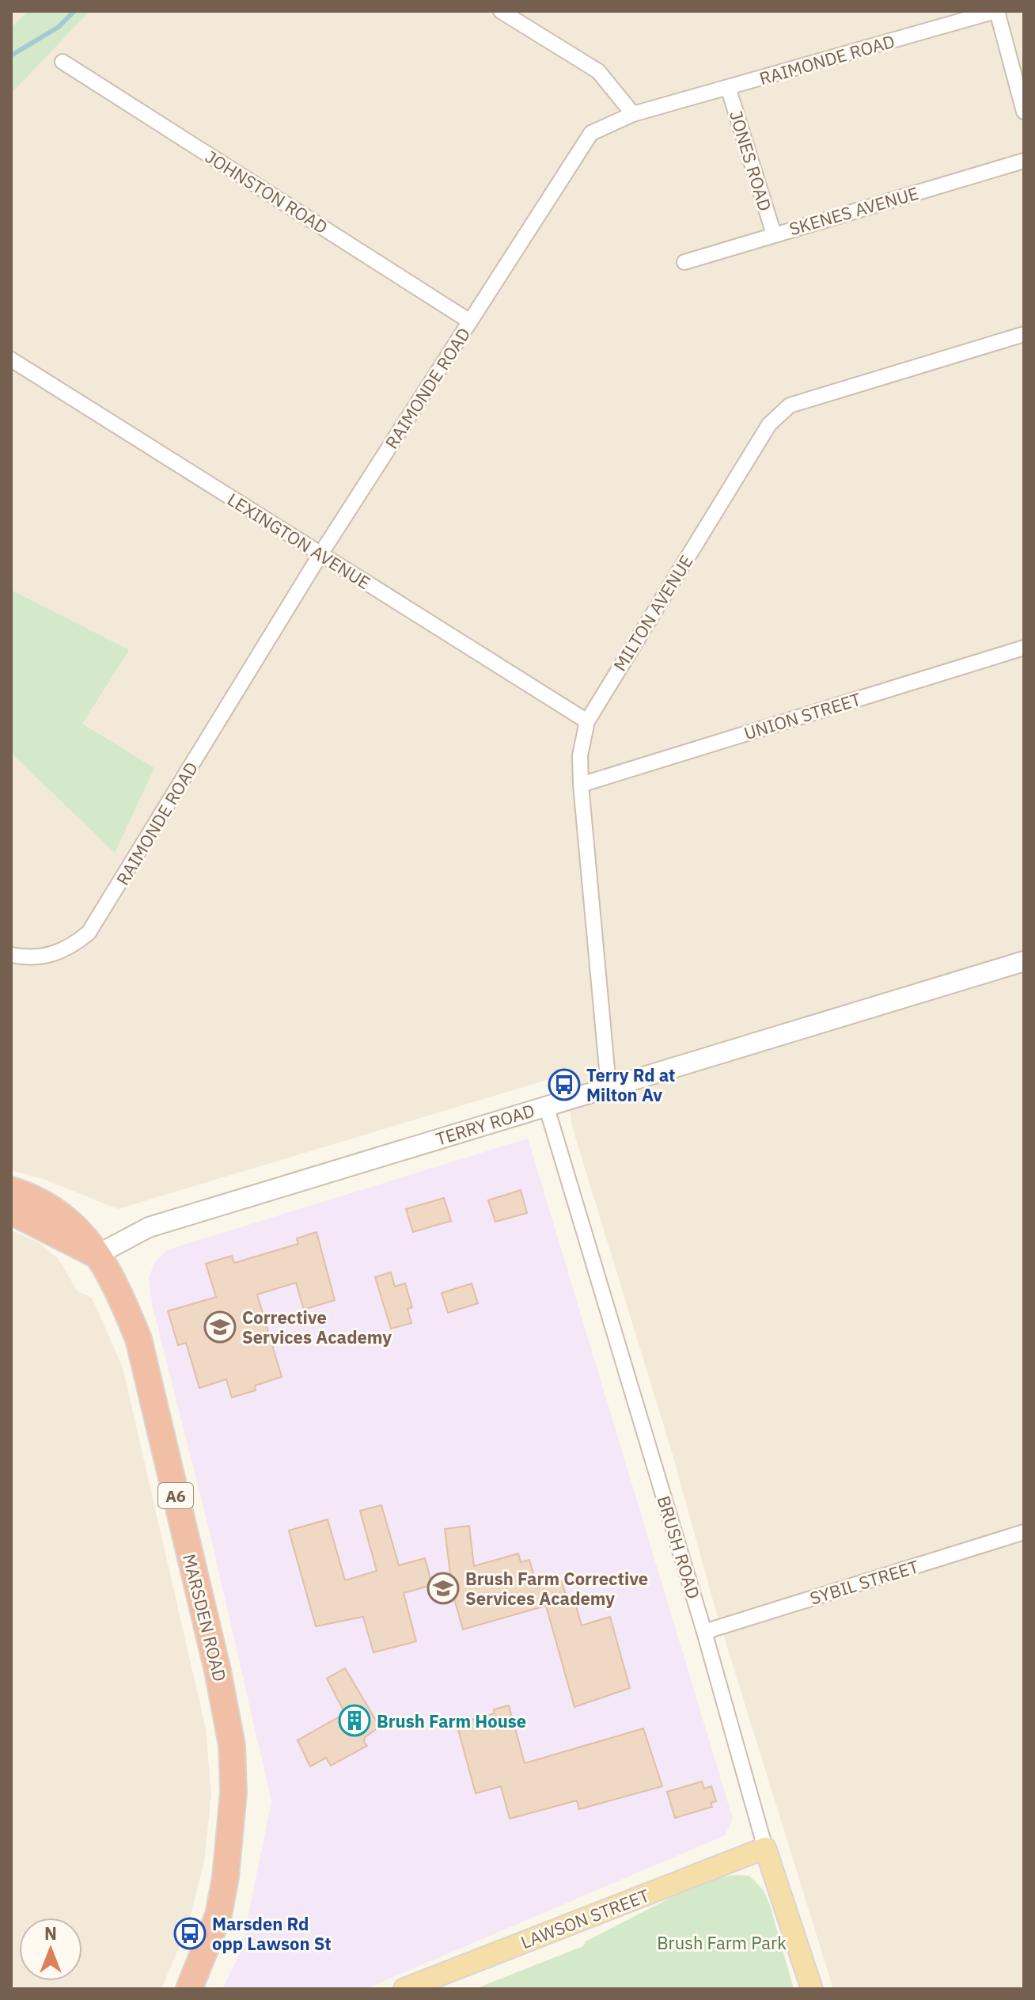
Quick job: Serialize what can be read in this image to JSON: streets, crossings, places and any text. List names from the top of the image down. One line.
{"streets":{"highway":["A6","MARSDEN ROAD"],"main road":["BRUSH ROAD","LAWSON STREET"],"street":["RAIMONDE ROAD","JONES ROAD","JOHNSTON ROAD","SKENES AVENUE","LEXINGTON AVENUE","MILTON AVENUE","UNION STREET","TERRY ROAD","SYBIL STREET"]},"crossings":[["RAIMONDE ROAD","JONES ROAD"],["RAIMONDE ROAD","JOHNSTON ROAD"],["RAIMONDE ROAD","LEXINGTON AVENUE"],["JONES ROAD","SKENES AVENUE"],["LEXINGTON AVENUE","MILTON AVENUE"],["MILTON AVENUE","UNION STREET"],["MILTON AVENUE","TERRY ROAD"],["TERRY ROAD","BRUSH ROAD"],["TERRY ROAD","MARSDEN ROAD"],["BRUSH ROAD","SYBIL STREET"],["BRUSH ROAD","LAWSON STREET"]],"parks":["Brush Farm Park"],"places":{"bus stop":["Terry Rd at Milton Av","Marsden Rd opp Lawson St"],"school or university":["Corrective Services Academy","Brush Farm Corrective Services Academy"],"building":["Brush Farm House"]},"north":"top"}
